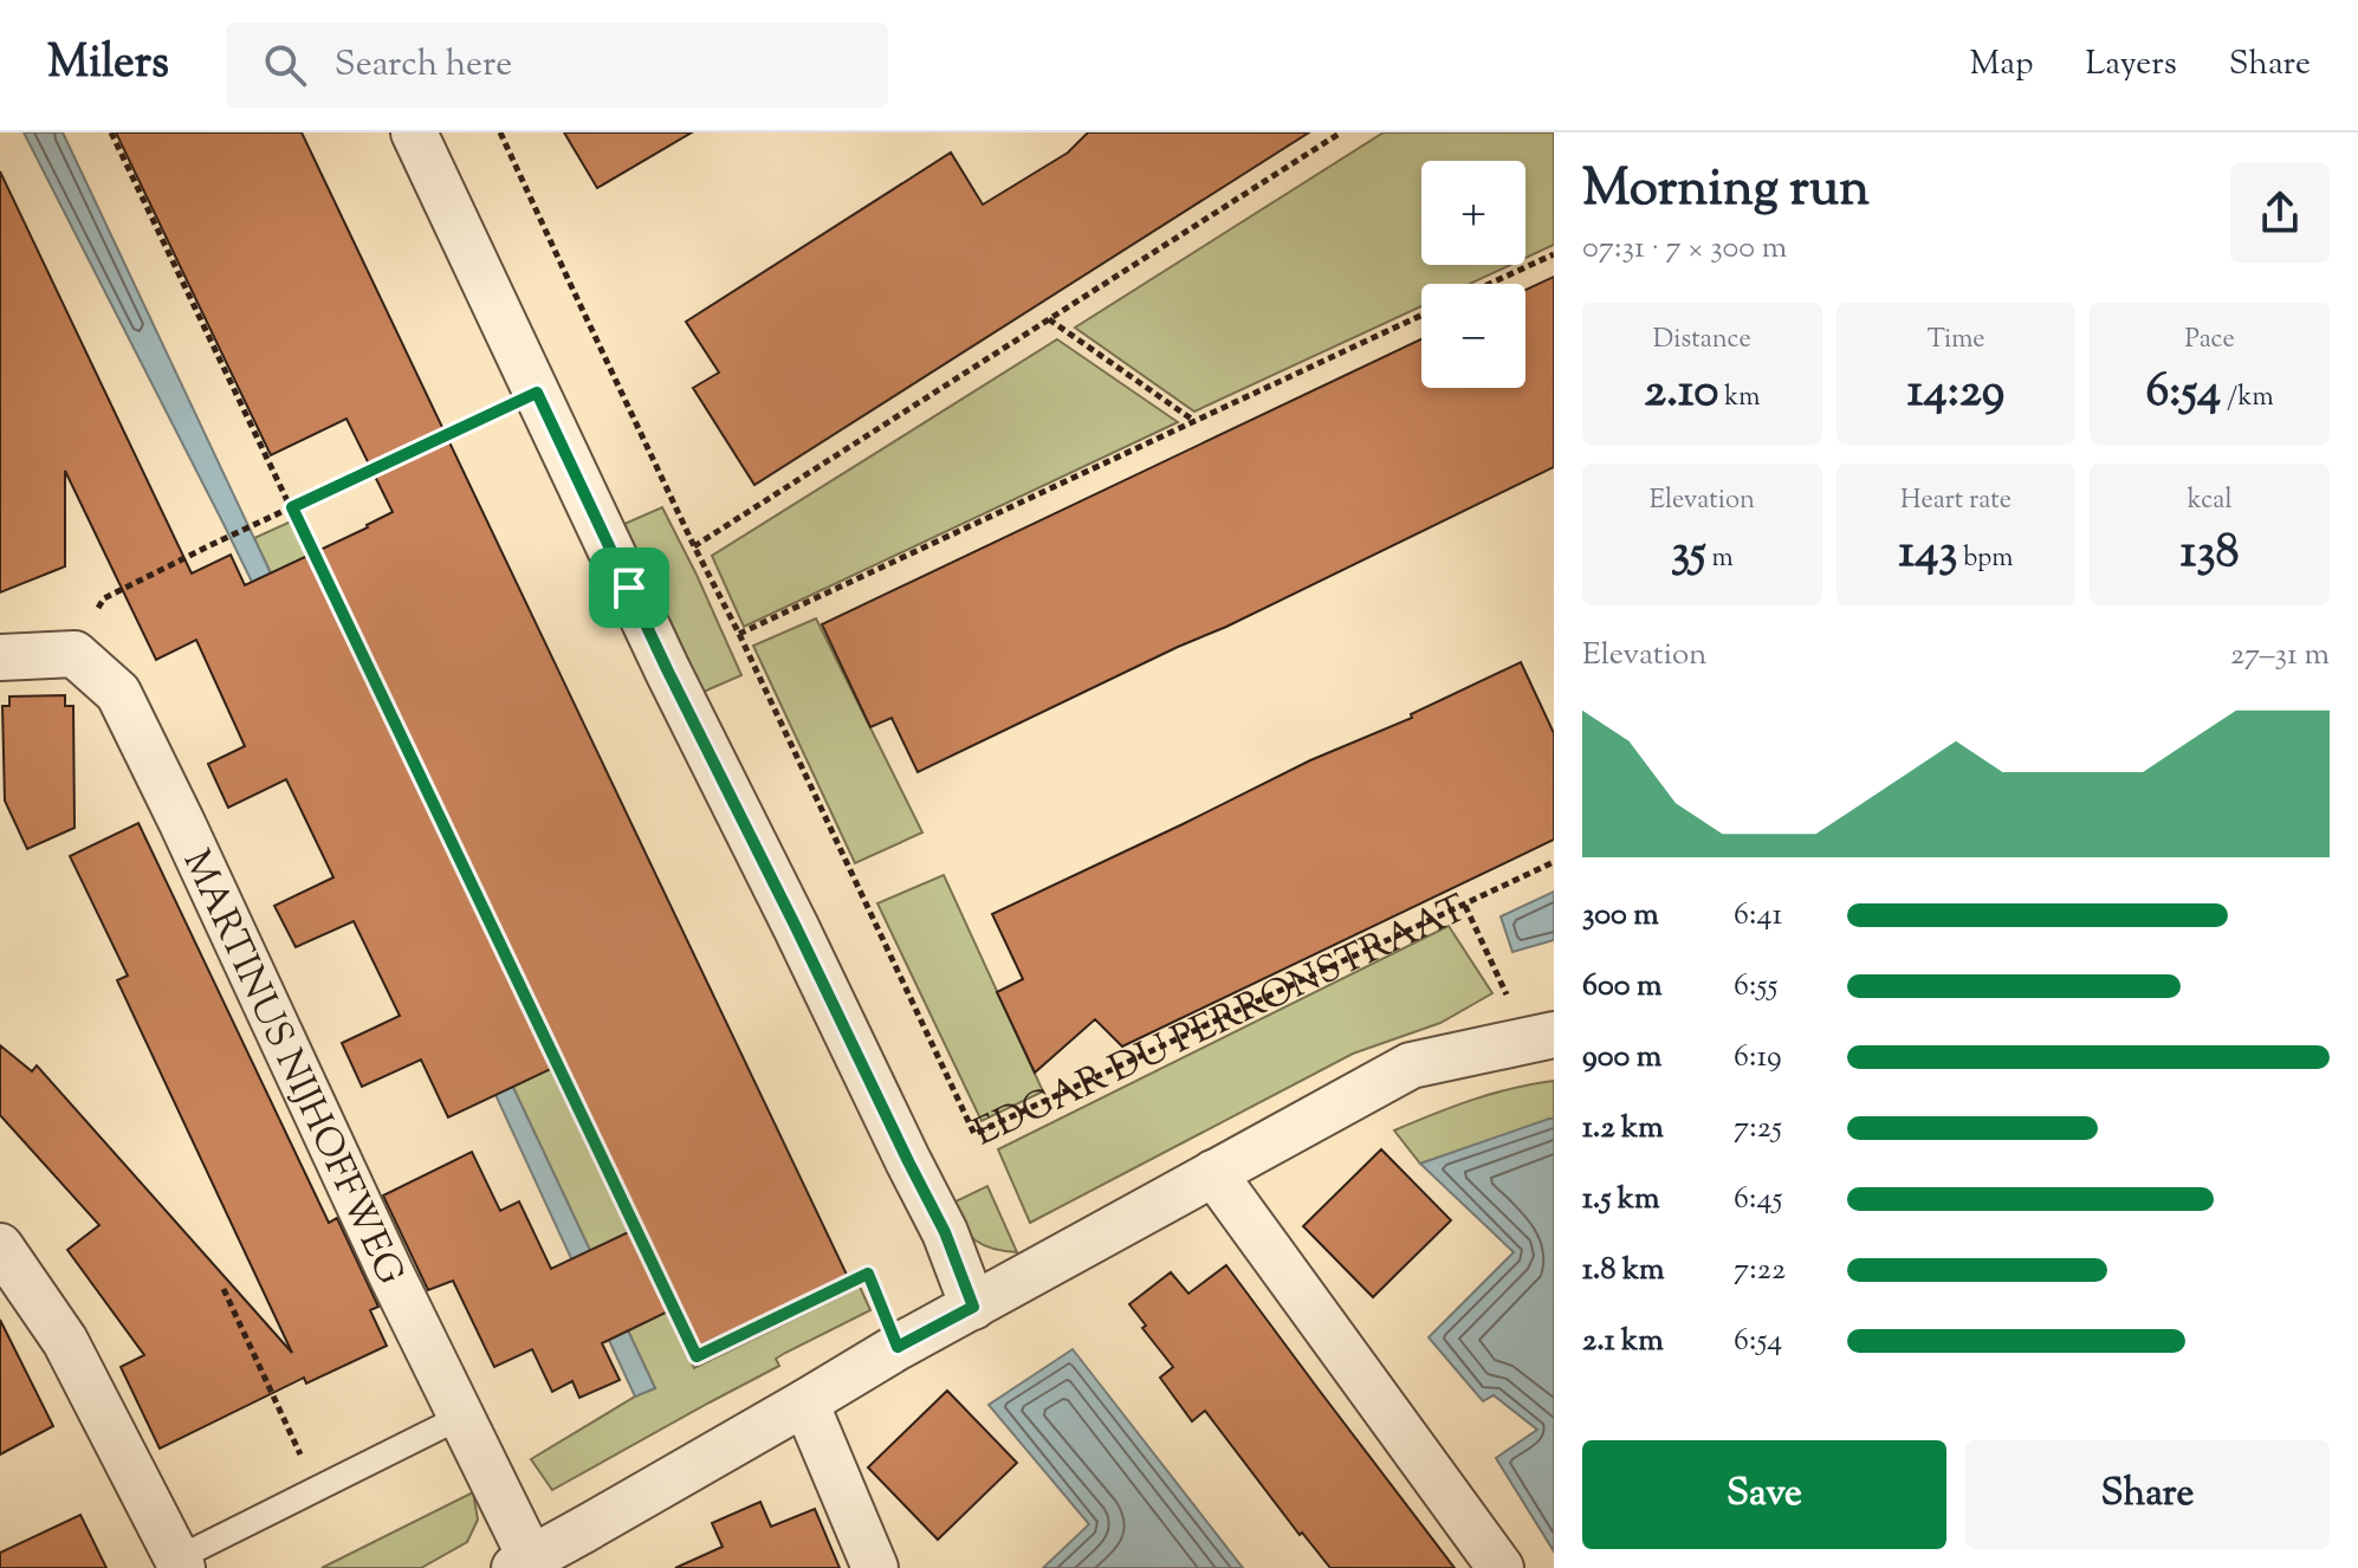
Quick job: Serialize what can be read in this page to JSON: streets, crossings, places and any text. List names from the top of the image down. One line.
{"streets":{"street":["MARTINUS NIJHOFFWEG"],"path":["EDGAR DU PERRONSTRAAT"]},"page":{"header":"Milers","search":"Search here","nav":["Map","Layers","Share"],"heading":["Morning run","07:31 · 7 × 300 m"],"map_buttons":["+","−"],"stats":[["Distance","2.10 km"],["Time","14:29"],["Pace","6:54 /km"],["Elevation","35 m"],["Heart rate","143 bpm"],["kcal","138"]],"chart":["Elevation","27–31 m"],"list":[{"name":"300 m","note":"6:41"},{"name":"600 m","note":"6:55"},{"name":"900 m","note":"6:19"},{"name":"1.2 km","note":"7:25"},{"name":"1.5 km","note":"6:45"},{"name":"1.8 km","note":"7:22"},{"name":"2.1 km","note":"6:54"}],"buttons":["Save","Share"]}}
